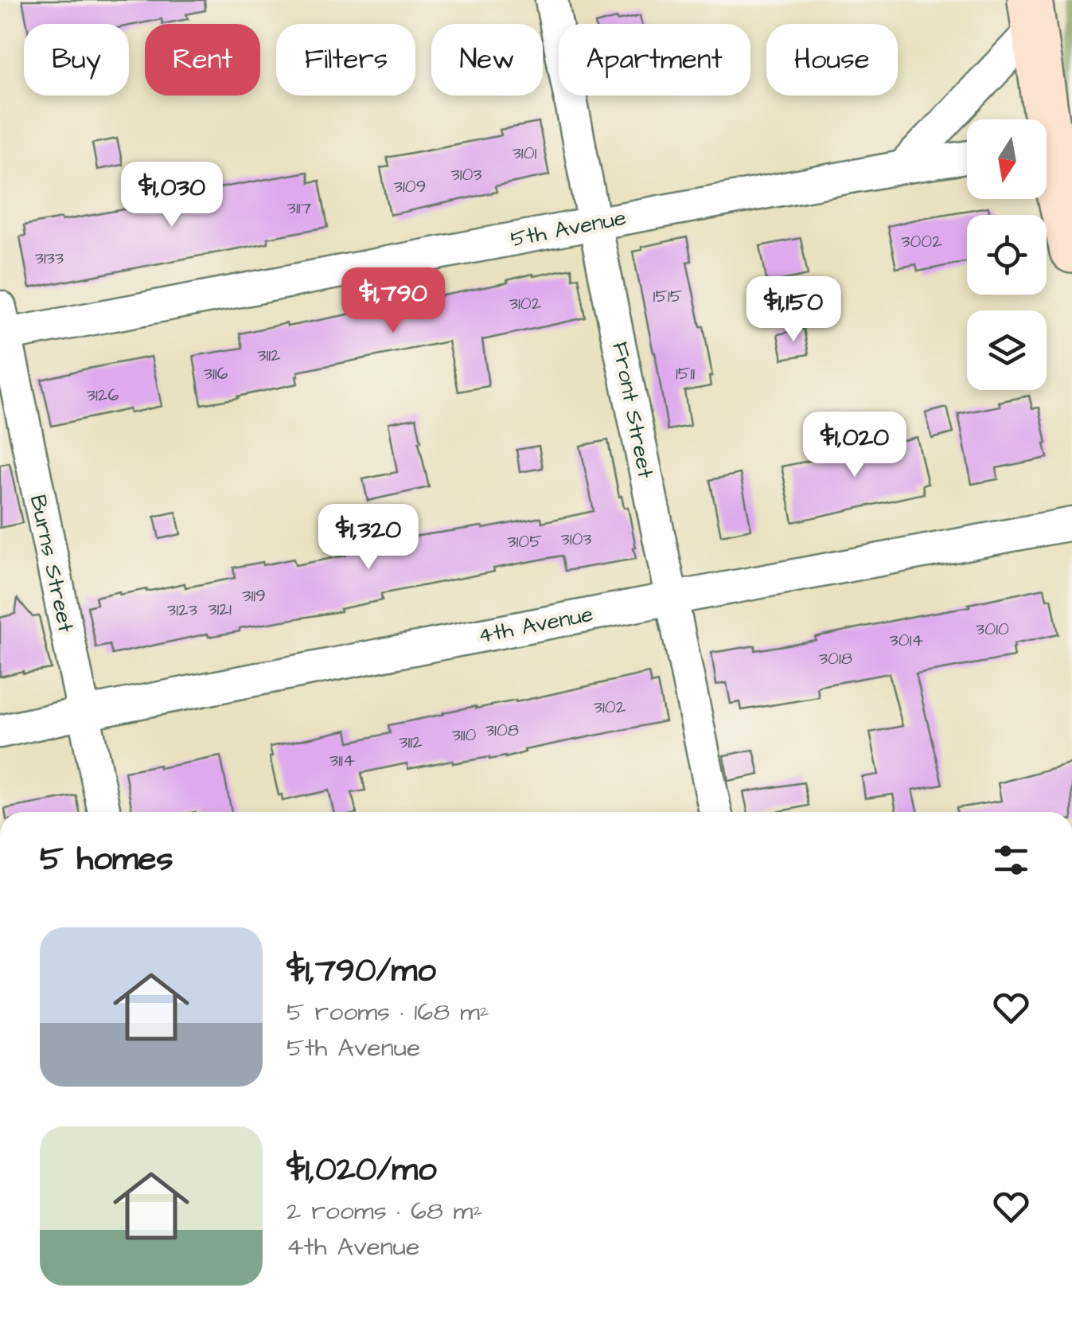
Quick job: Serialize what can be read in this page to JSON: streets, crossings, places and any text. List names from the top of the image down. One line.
{"streets":{"street":["5th Avenue","Front Street","Burns Street","4th Avenue"]},"crossings":[["5th Avenue","Front Street"],["5th Avenue","Burns Street"],["Front Street","4th Avenue"],["Burns Street","4th Avenue"]],"house_numbers":["3101","3103","3109","3117","3002","3133","1515","3102","3112","3116","1511","3126","3103","3105","3119","3121","3123","3010","3014","3018","3102","3108","3110","3112","3114"],"north":"bottom","page":{"chip":["Buy","Rent","Filters","New","Apartment","House"],"price":["$1,030","$1,790","$1,150","$1,020","$1,320"],"heading":"5 homes","list":[{"name":"$1,790/mo","note":"5 rooms · 168 m² · 5th Avenue"},{"name":"$1,020/mo","note":"2 rooms · 68 m² · 4th Avenue"}]}}
